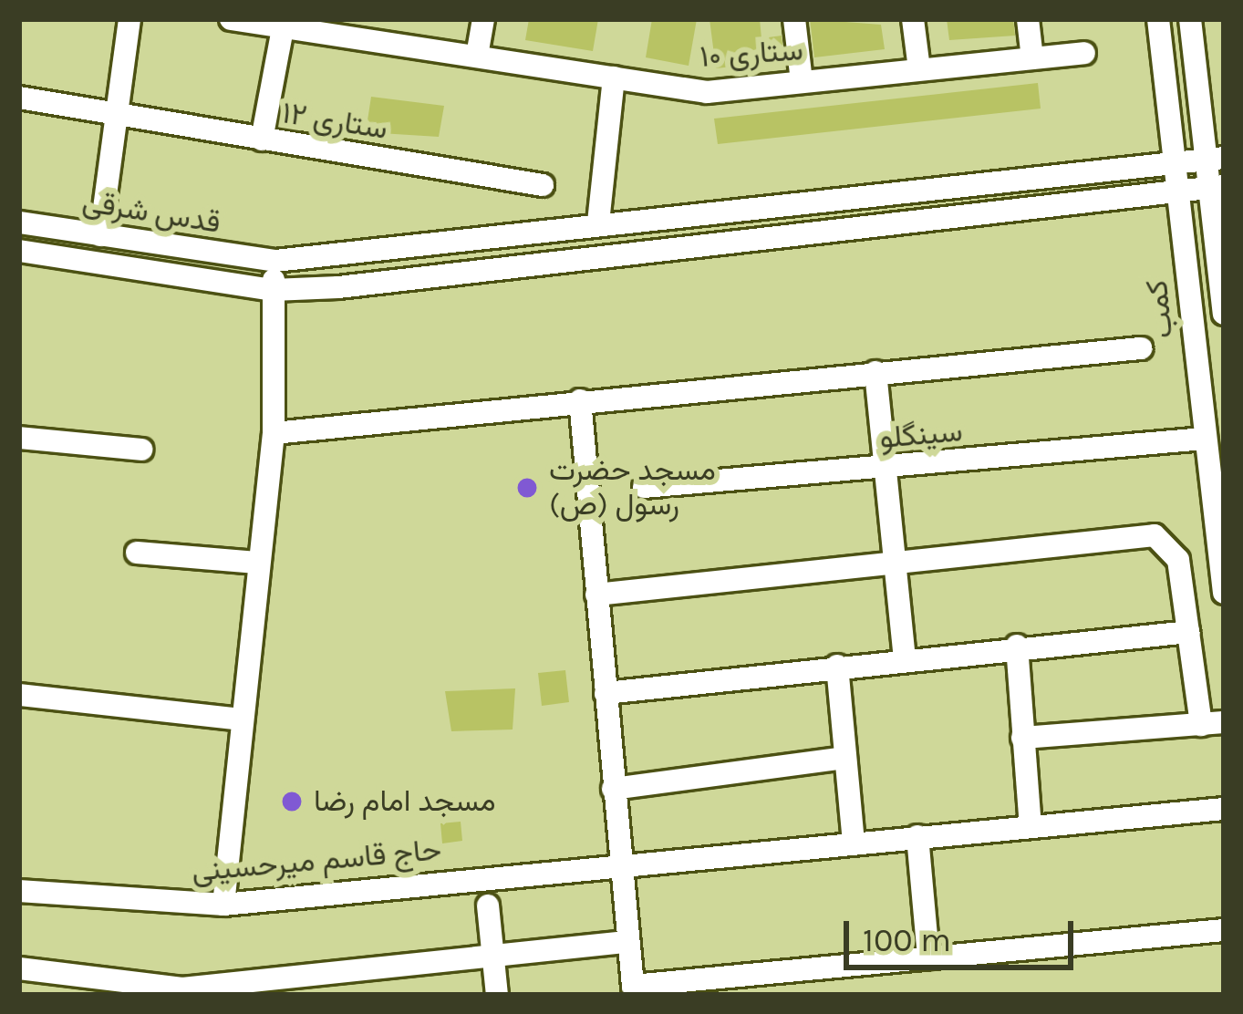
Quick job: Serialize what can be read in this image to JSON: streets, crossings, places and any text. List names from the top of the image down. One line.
{"streets":{"street":["ستاری ۱۰","ستاری ۱۲","قدس شرقی","کمب","سینگلو","حاج قاسم میرحسینی"]},"crossings":[["قدس شرقی","کمب"],["کمب","سینگلو"]],"places":["مسجد حضرت رسول (ص)","مسجد امام رضا"],"scale_bar":"100 m"}
